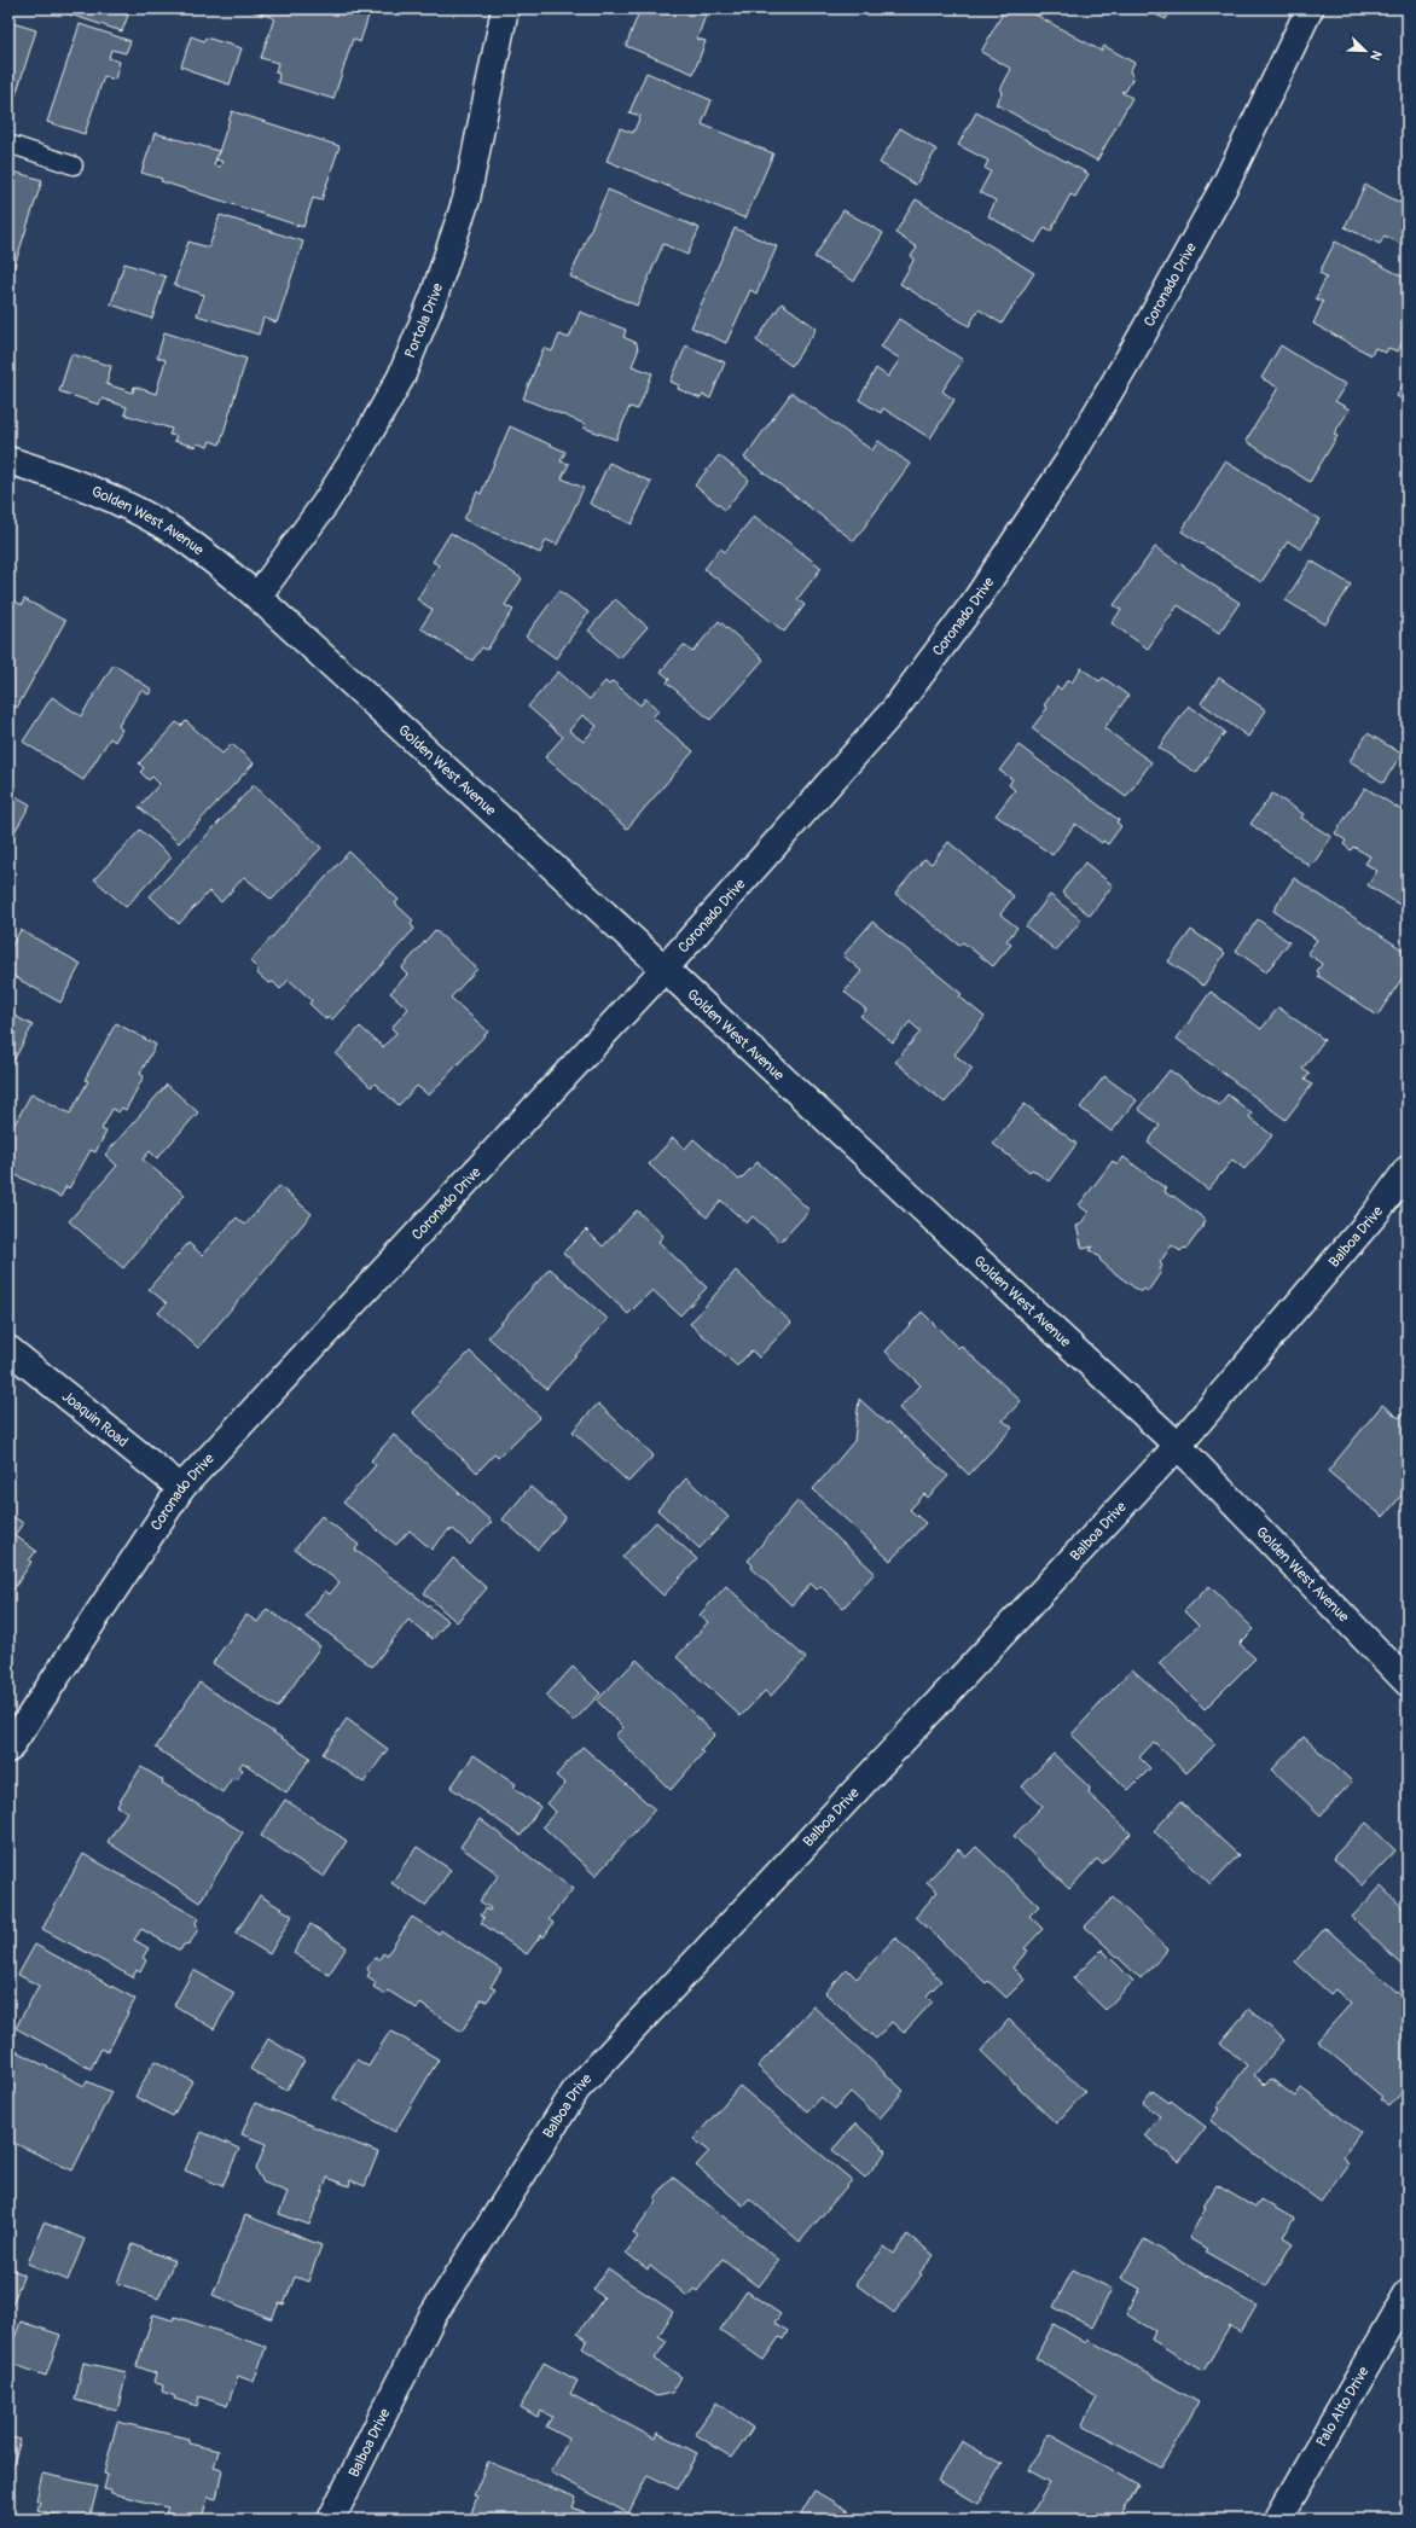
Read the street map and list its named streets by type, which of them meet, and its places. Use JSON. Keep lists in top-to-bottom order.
{
  "streets": {
    "street": [
      "Coronado Drive",
      "Portola Drive",
      "Golden West Avenue",
      "Balboa Drive",
      "Joaquin Road",
      "Palo Alto Drive"
    ]
  },
  "crossings": [
    ["Coronado Drive", "Golden West Avenue"],
    ["Coronado Drive", "Joaquin Road"],
    ["Portola Drive", "Golden West Avenue"],
    ["Golden West Avenue", "Balboa Drive"]
  ],
  "north": "bottom right"
}
